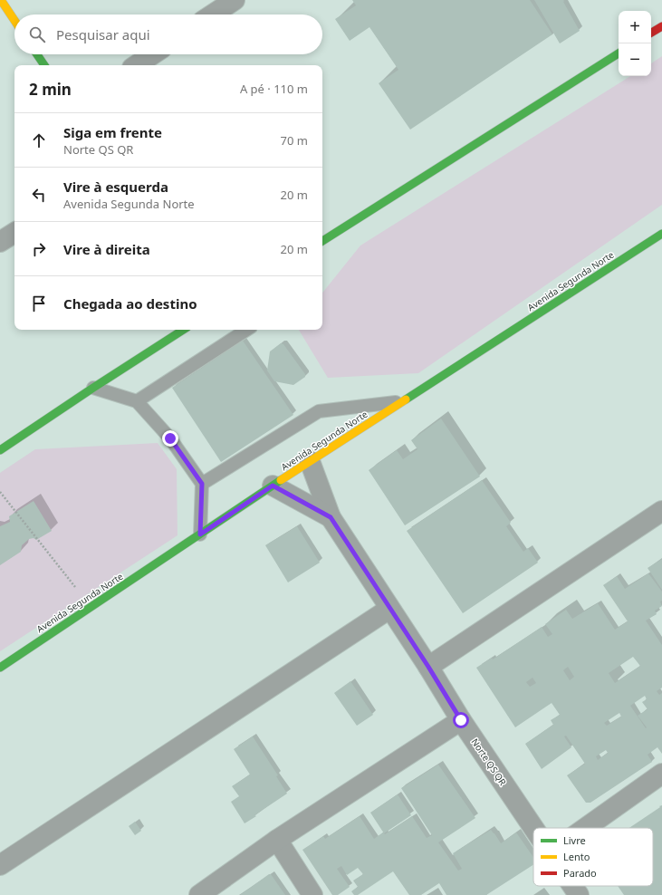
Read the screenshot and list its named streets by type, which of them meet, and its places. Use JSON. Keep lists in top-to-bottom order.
{
  "streets": {
    "main road": ["Avenida Segunda Norte"],
    "street": ["Norte QS QR"]
  },
  "crossings": [
    ["Avenida Segunda Norte", "Norte QS QR"]
  ],
  "legend": ["Livre", "Lento", "Parado"],
  "page": {
    "map_buttons": ["+", "−"],
    "search": "Pesquisar aqui",
    "heading": ["2 min", "A pé · 110 m"],
    "list": [
      ["Siga em frente", "Norte QS QR", "70 m"],
      ["Vire à esquerda", "Avenida Segunda Norte", "20 m"],
      ["Vire à direita", "20 m"],
      "Chegada ao destino"
    ]
  }
}
